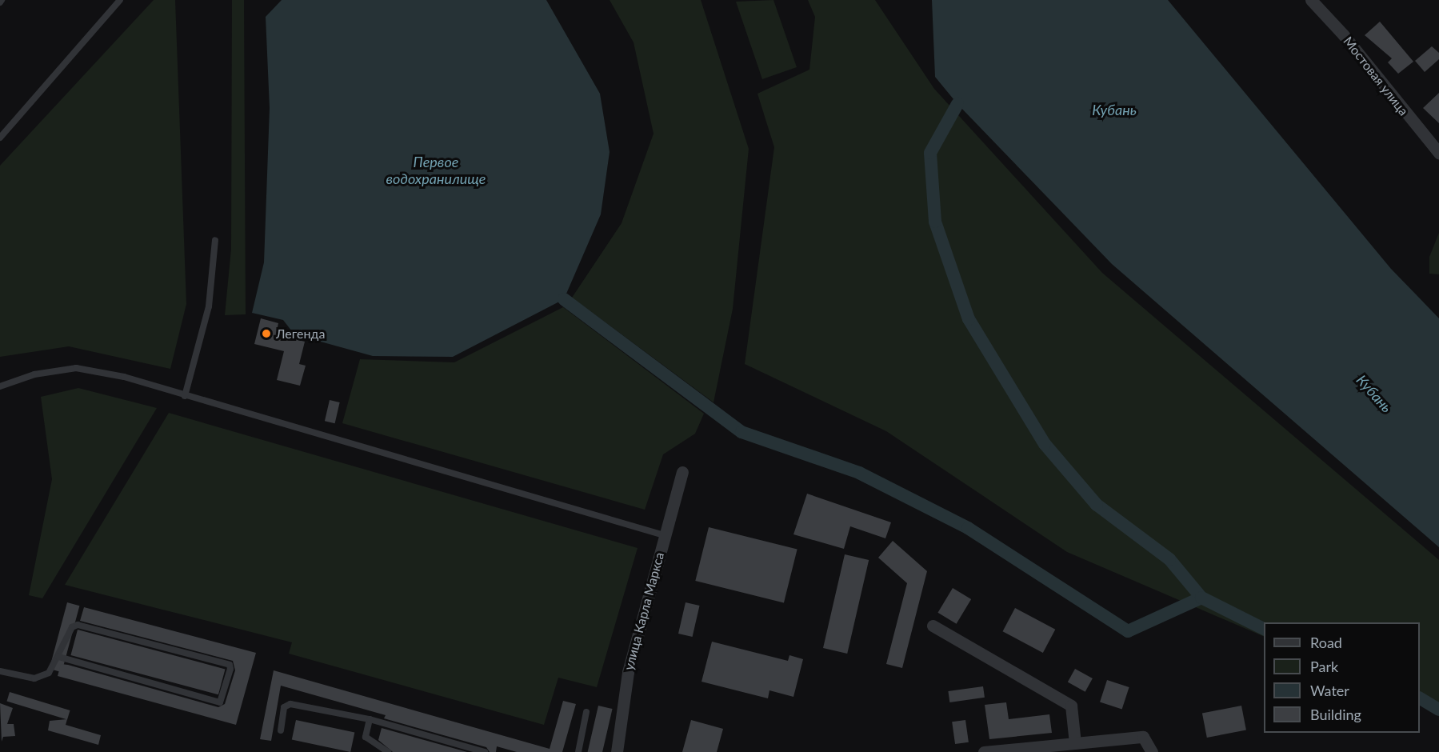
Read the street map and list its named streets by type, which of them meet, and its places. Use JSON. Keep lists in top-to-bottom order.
{
  "streets": {
    "street": ["Мостовая улица", "улица Карла Маркса"]
  },
  "water": ["Кубань", "Первое водохранилище"],
  "places": ["Легенда"],
  "legend": [
    "Road",
    "Park",
    "Water",
    "Building"
  ]
}
